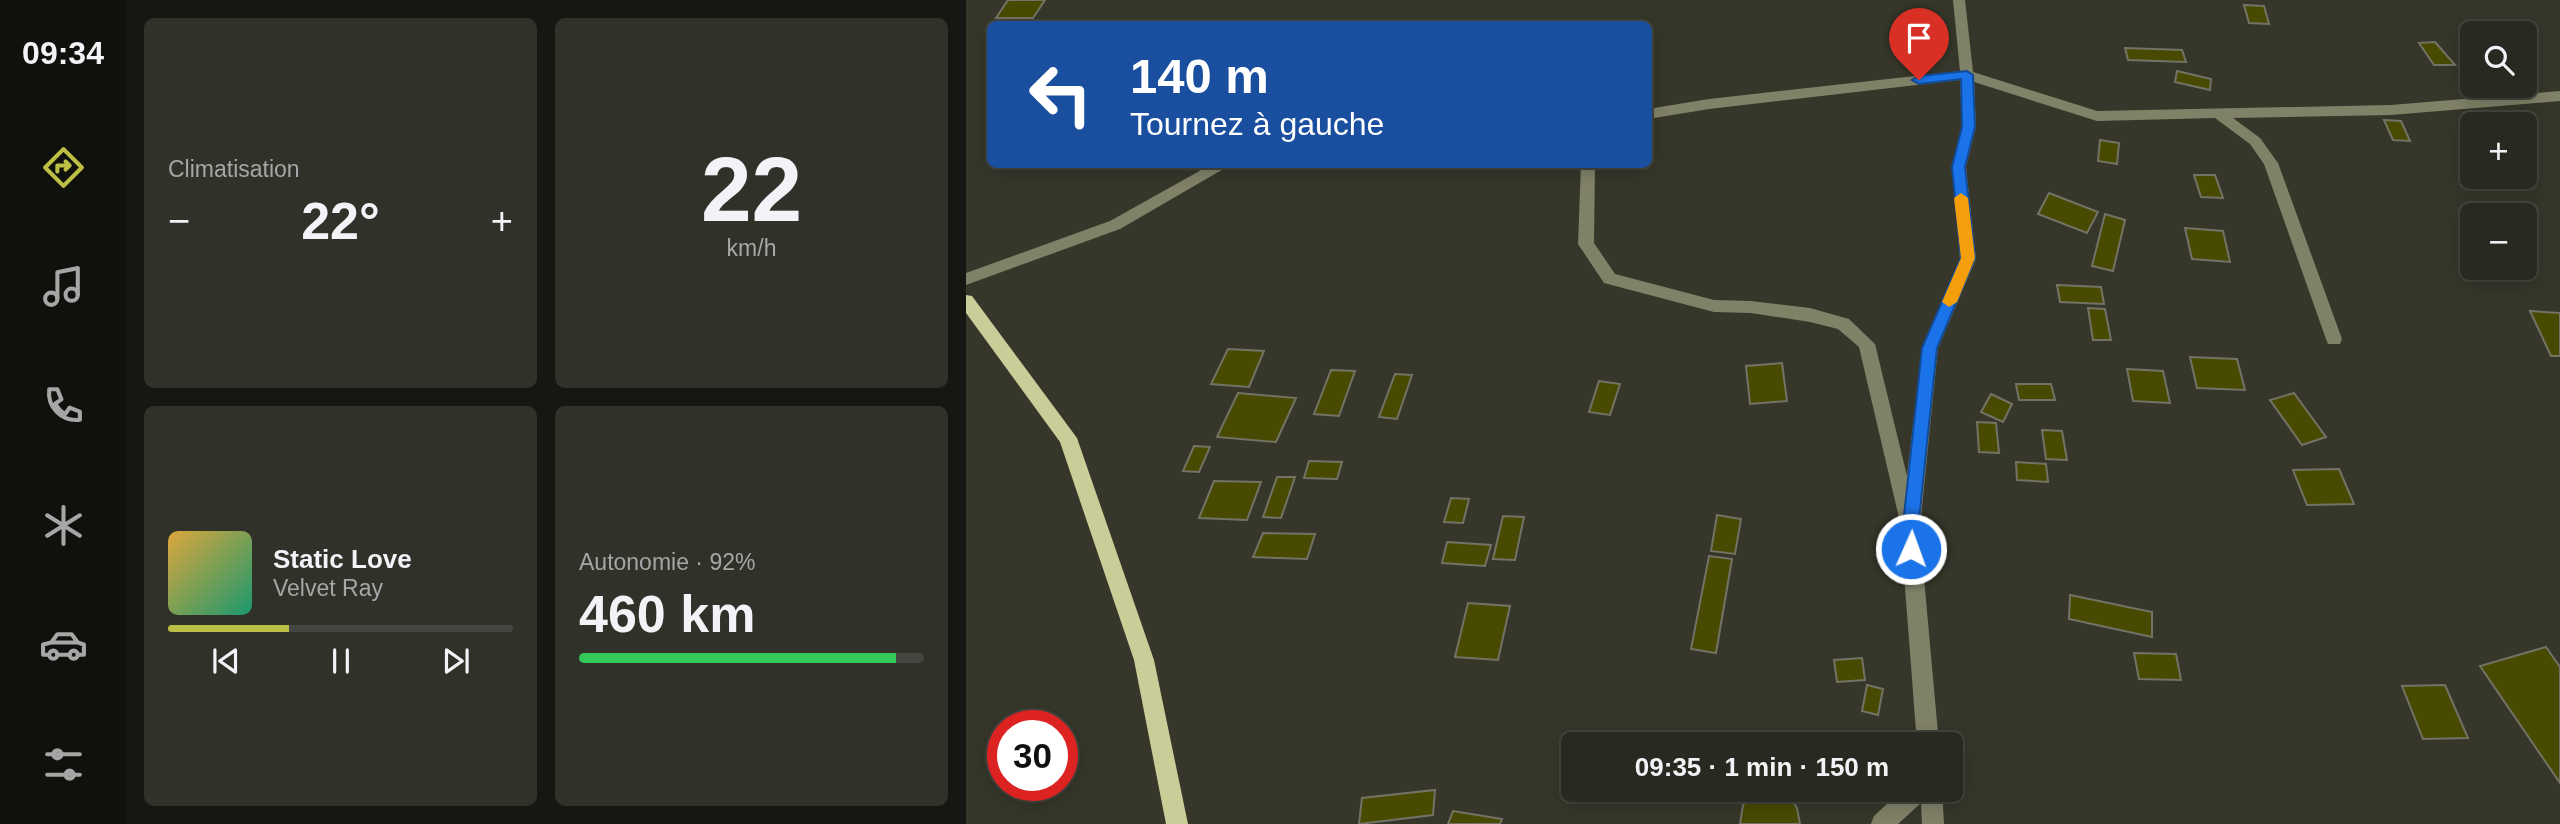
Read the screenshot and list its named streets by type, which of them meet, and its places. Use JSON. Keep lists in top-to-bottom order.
{
  "page": {
    "tabs": "09:34",
    "tile": [
      "Climatisation",
      ["22", "km/h"],
      ["Autonomie · 92%", "460 km"]
    ],
    "map_buttons": ["+", "−"],
    "turn": ["140 m", "Tournez à gauche"],
    "heat": ["−", "22°", "+"],
    "song": ["Static Love", "Velvet Ray"],
    "limit": "30",
    "trip": "09:35 · 1 min · 150 m"
  }
}
